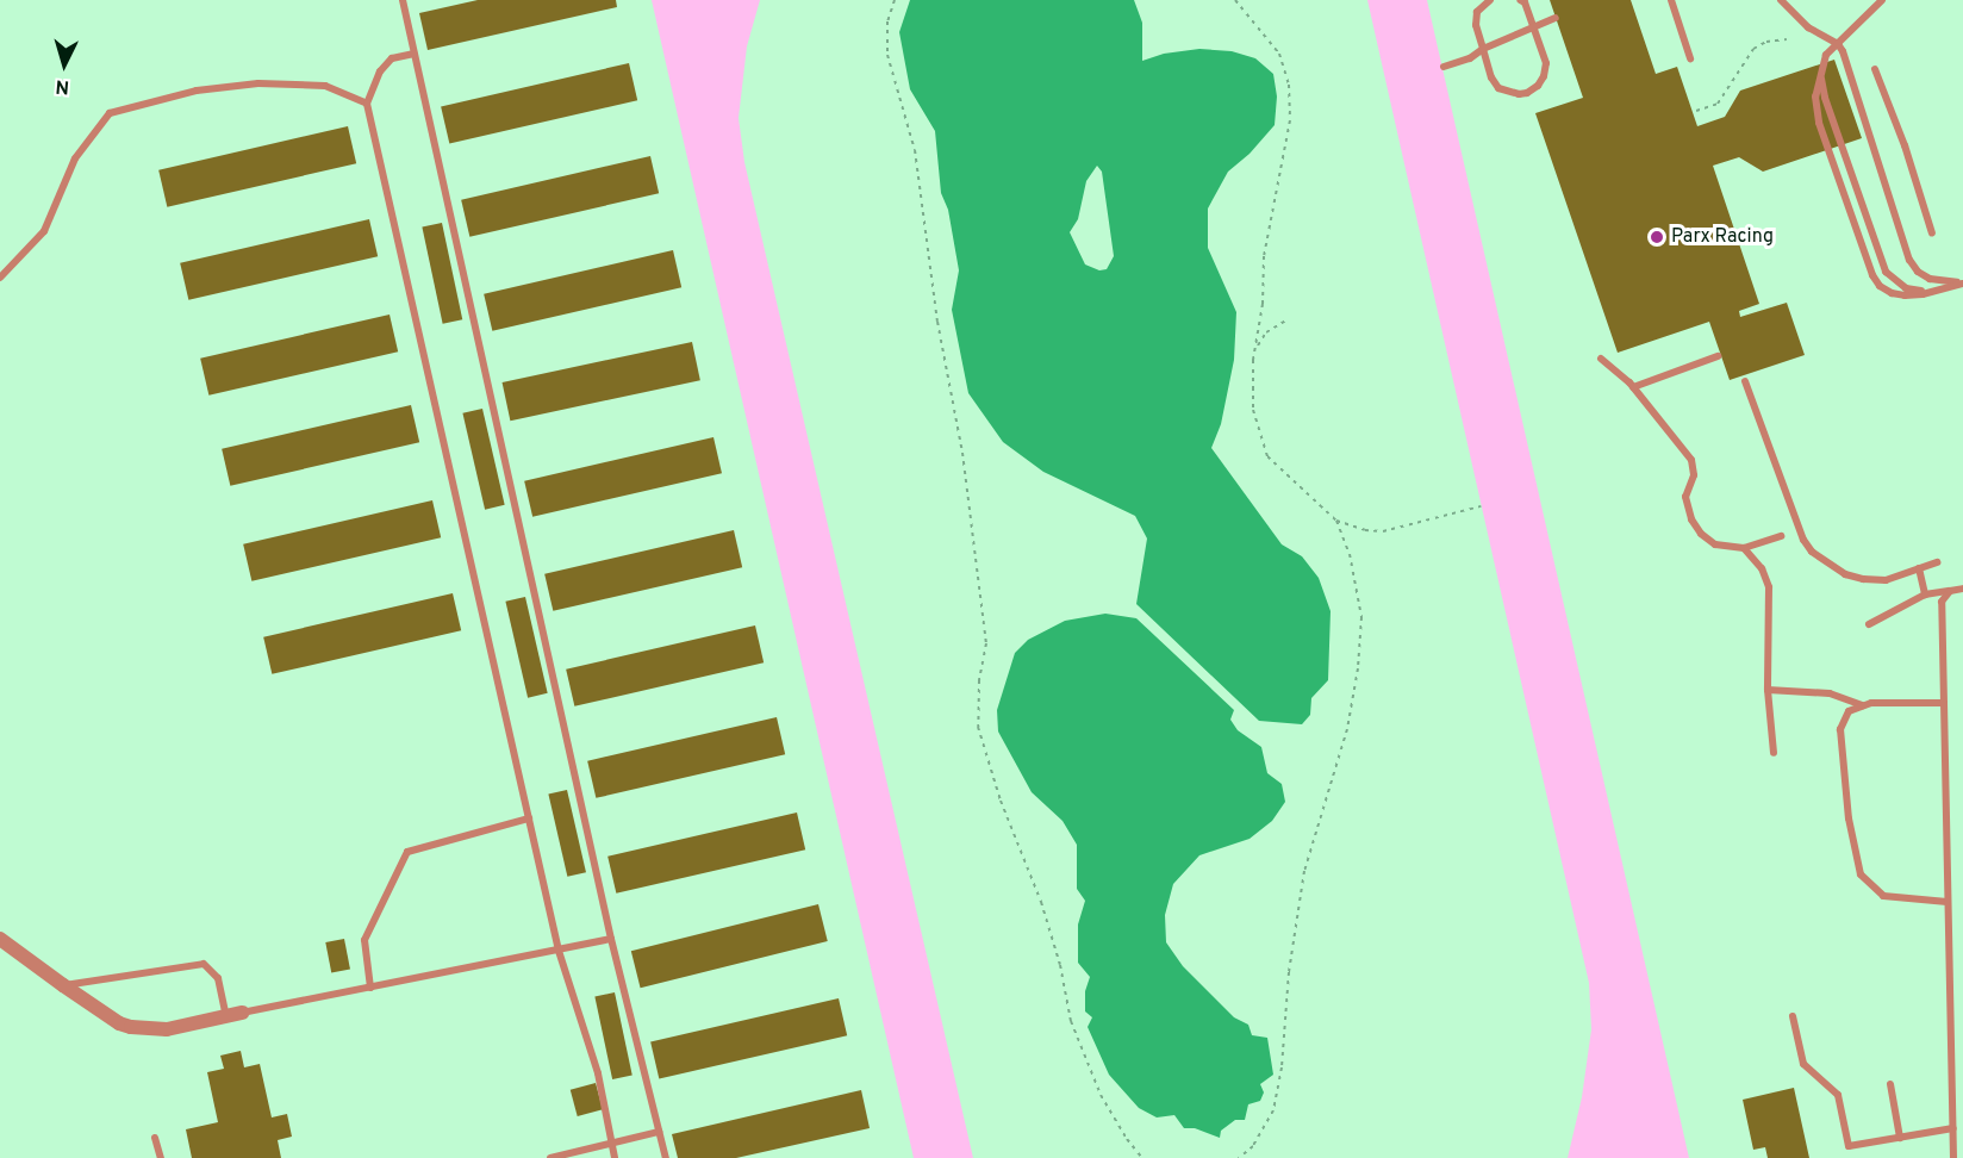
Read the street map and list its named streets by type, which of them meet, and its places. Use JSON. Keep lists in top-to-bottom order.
{
  "places": ["Parx Racing"],
  "north": "bottom"
}
